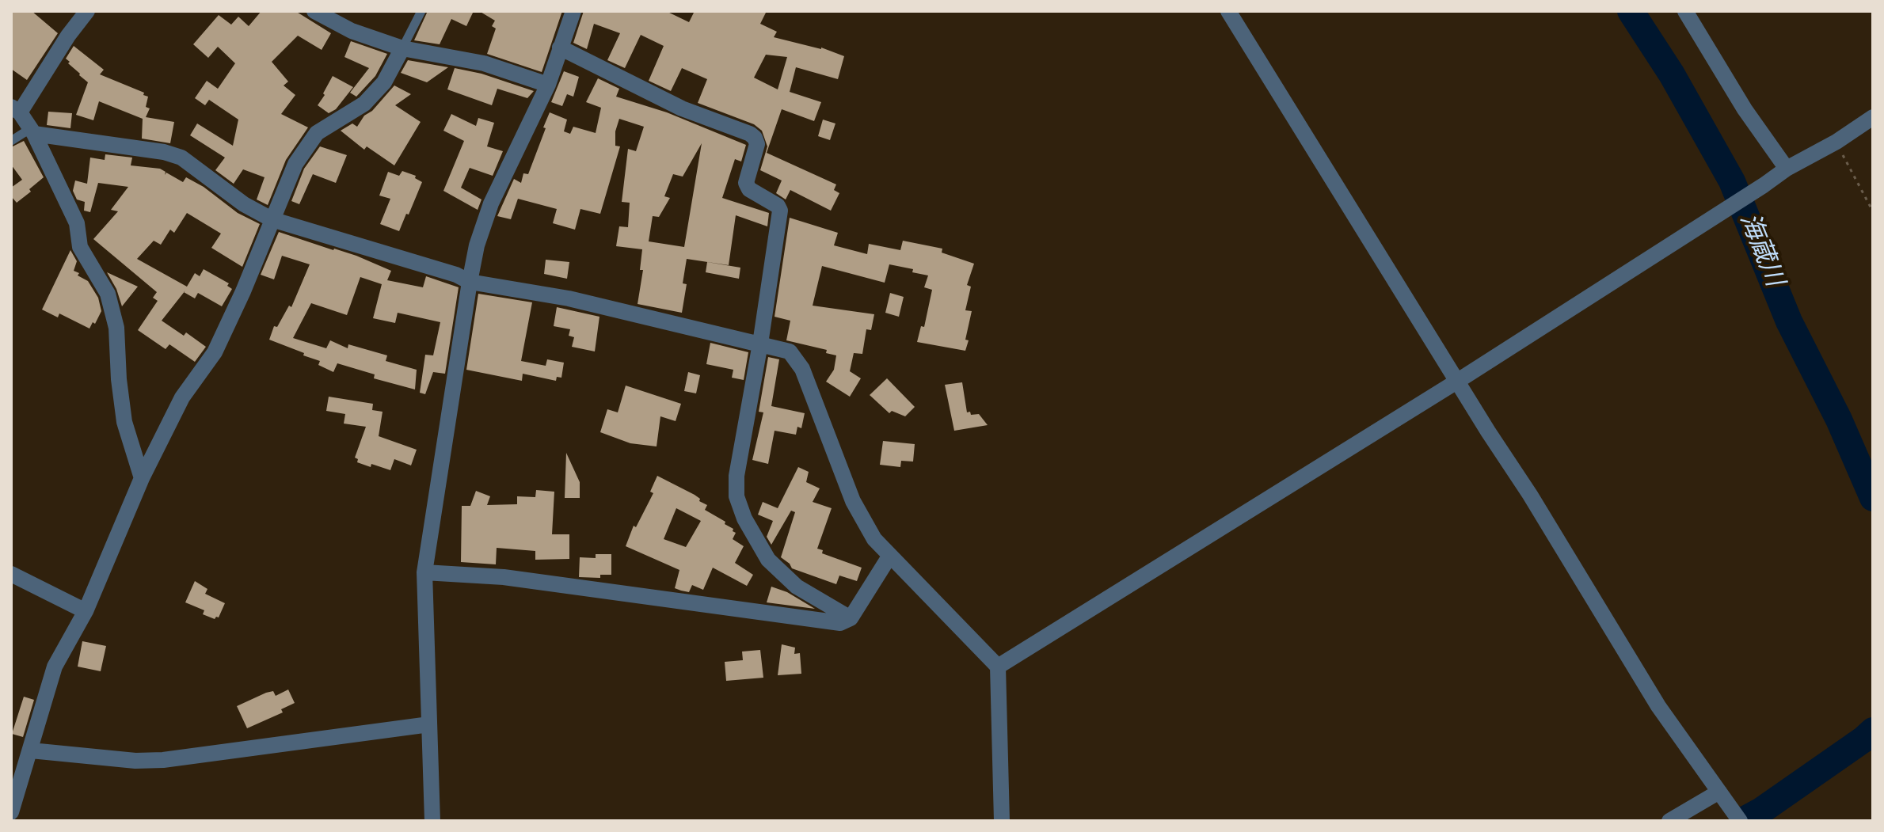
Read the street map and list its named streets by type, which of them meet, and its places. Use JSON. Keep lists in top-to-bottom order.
{
  "water": ["海蔵川"]
}
